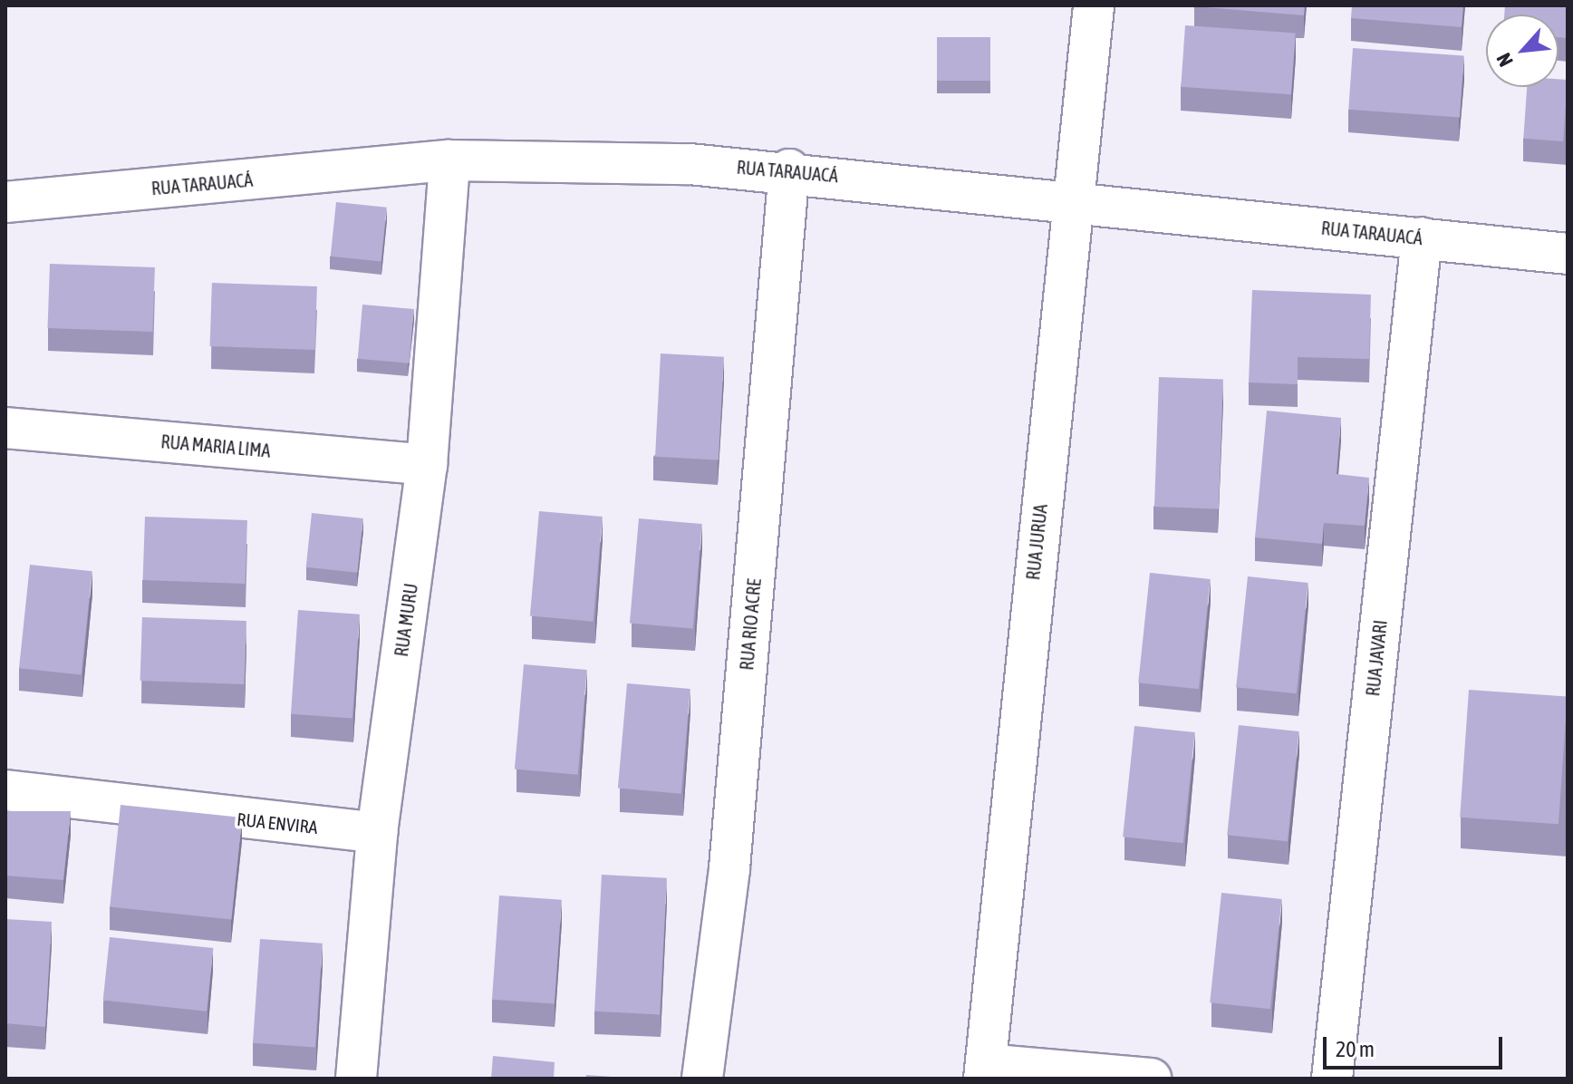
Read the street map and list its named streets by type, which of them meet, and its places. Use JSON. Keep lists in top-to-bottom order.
{
  "streets": {
    "street": [
      "RUA TARAUACÁ",
      "RUA MARIA LIMA",
      "RUA JURUA",
      "RUA MURU",
      "RUA RIO ACRE",
      "RUA JAVARI",
      "RUA ENVIRA"
    ]
  },
  "crossings": [
    ["RUA TARAUACÁ", "RUA JURUA"],
    ["RUA TARAUACÁ", "RUA MURU"],
    ["RUA TARAUACÁ", "RUA RIO ACRE"],
    ["RUA TARAUACÁ", "RUA JAVARI"],
    ["RUA MARIA LIMA", "RUA MURU"],
    ["RUA MURU", "RUA ENVIRA"]
  ],
  "scale_bar": "20 m",
  "north": "bottom left"
}
